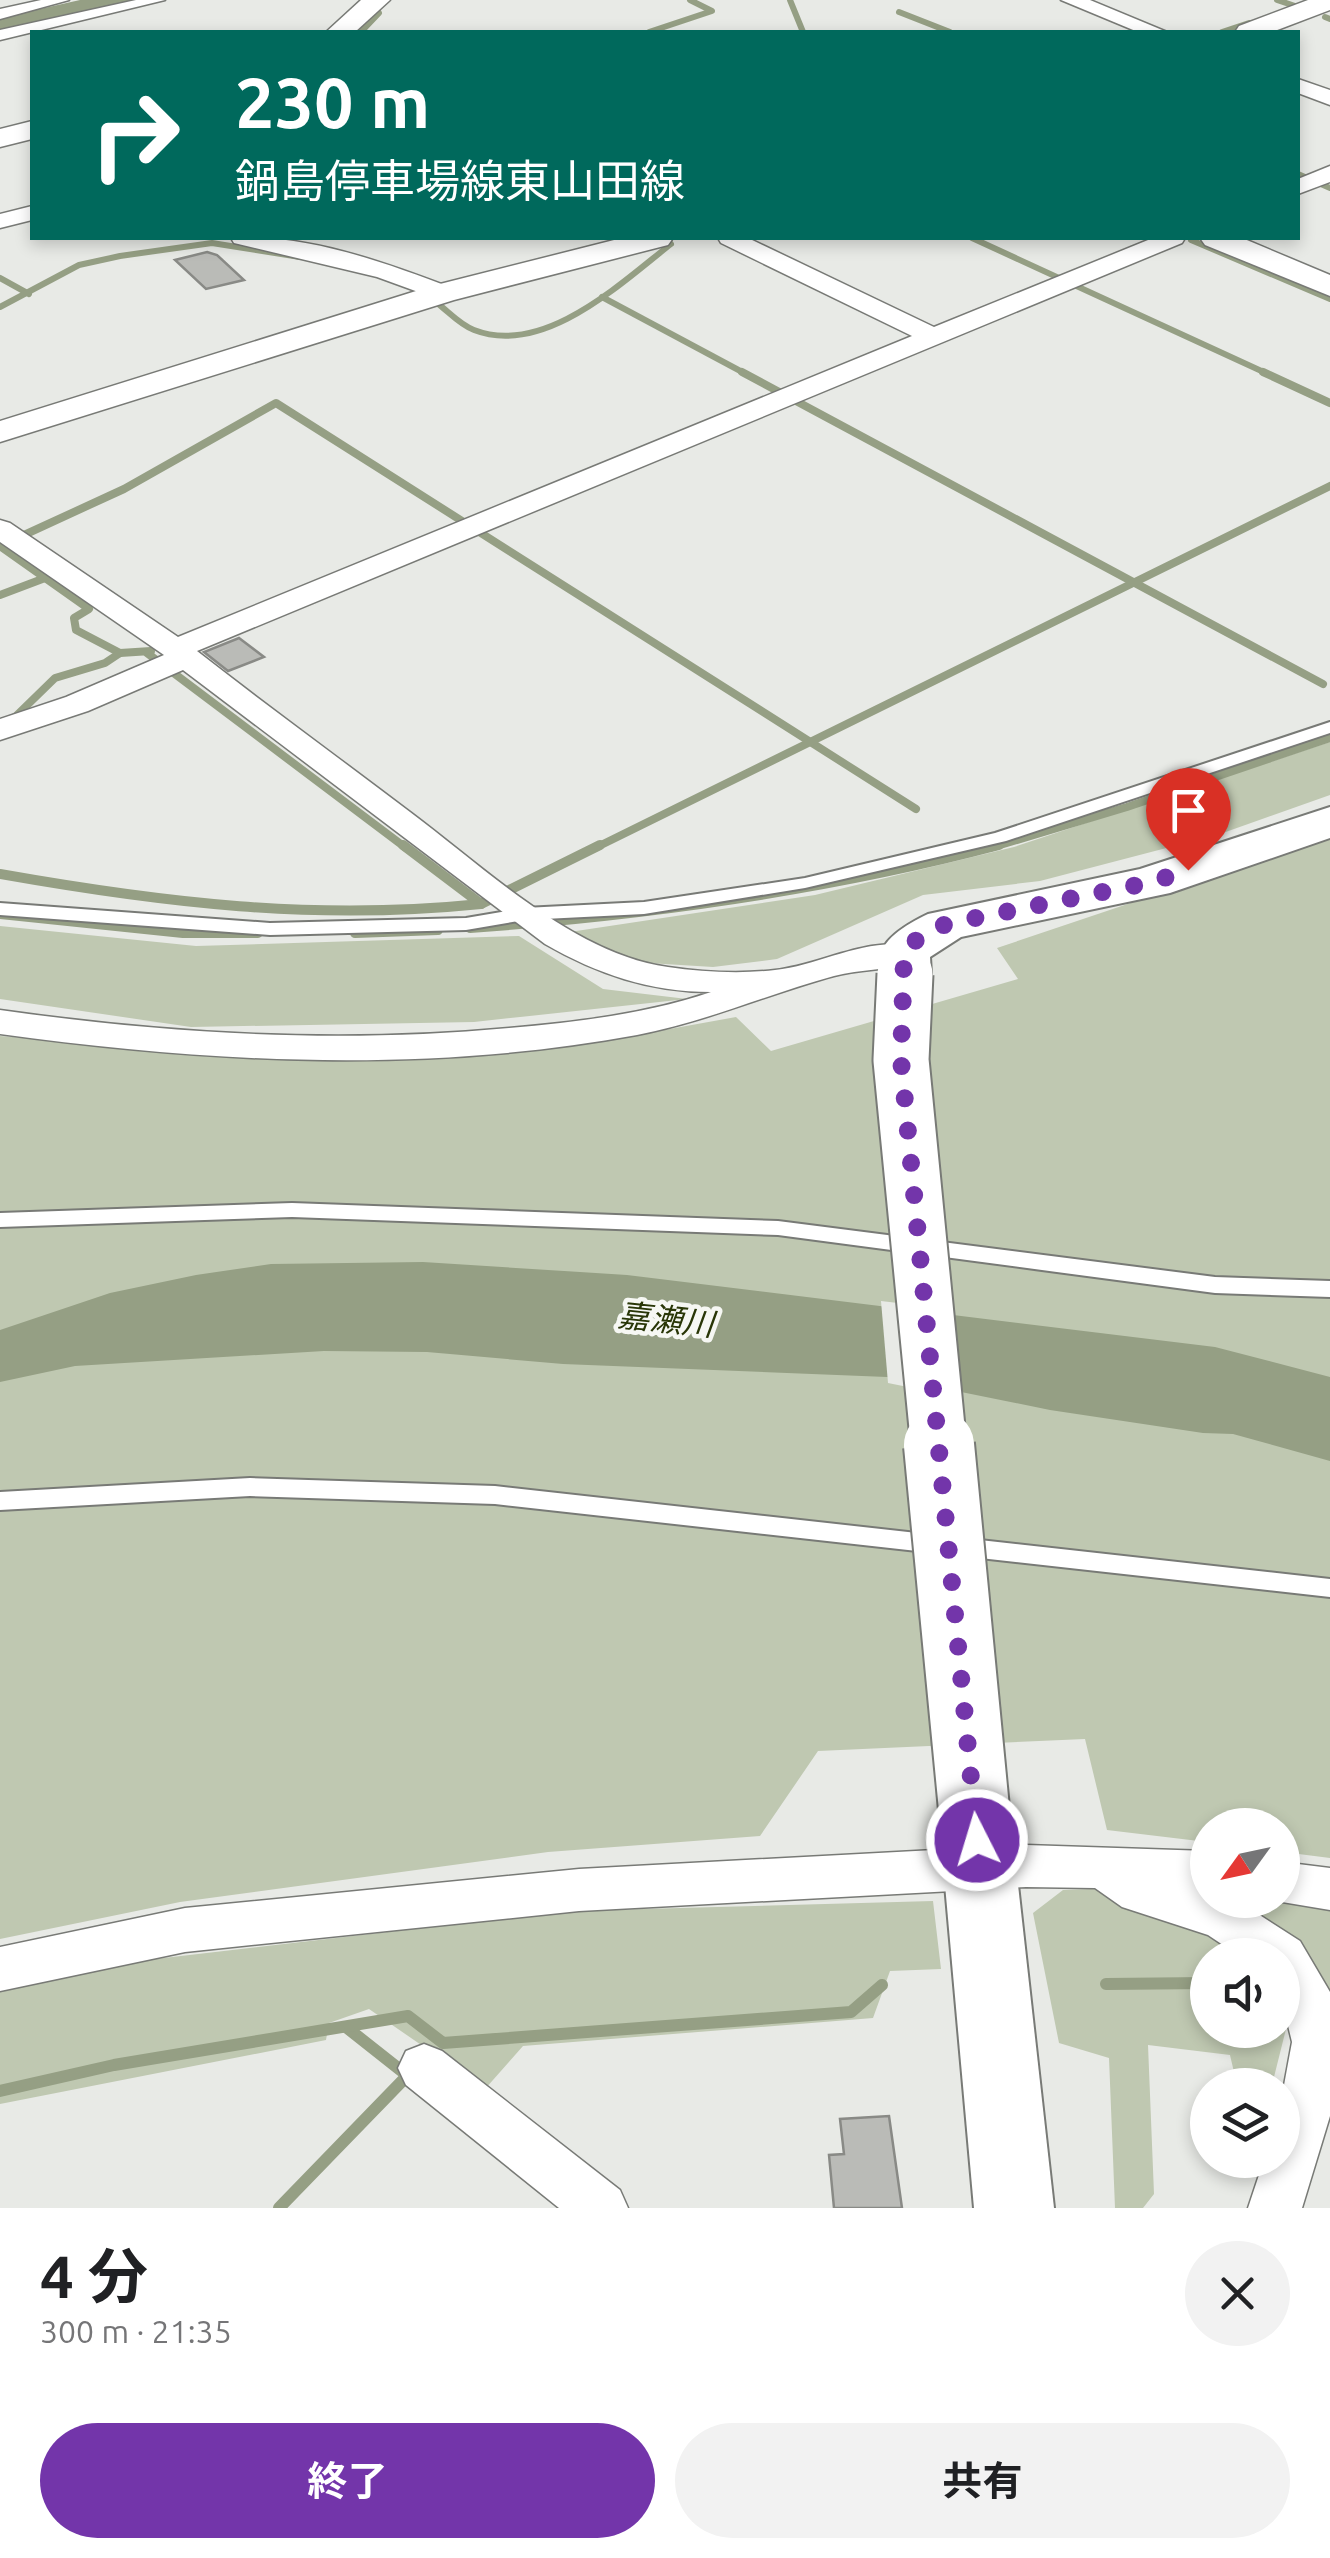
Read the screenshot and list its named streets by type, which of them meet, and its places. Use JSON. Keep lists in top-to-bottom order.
{
  "water": ["嘉瀬川"],
  "north": "bottom left",
  "page": {
    "turn": ["230 m", "鍋島停車場線東山田線"],
    "heading": ["4 分", "300 m · 21:35"],
    "buttons": ["終了", "共有"]
  }
}
